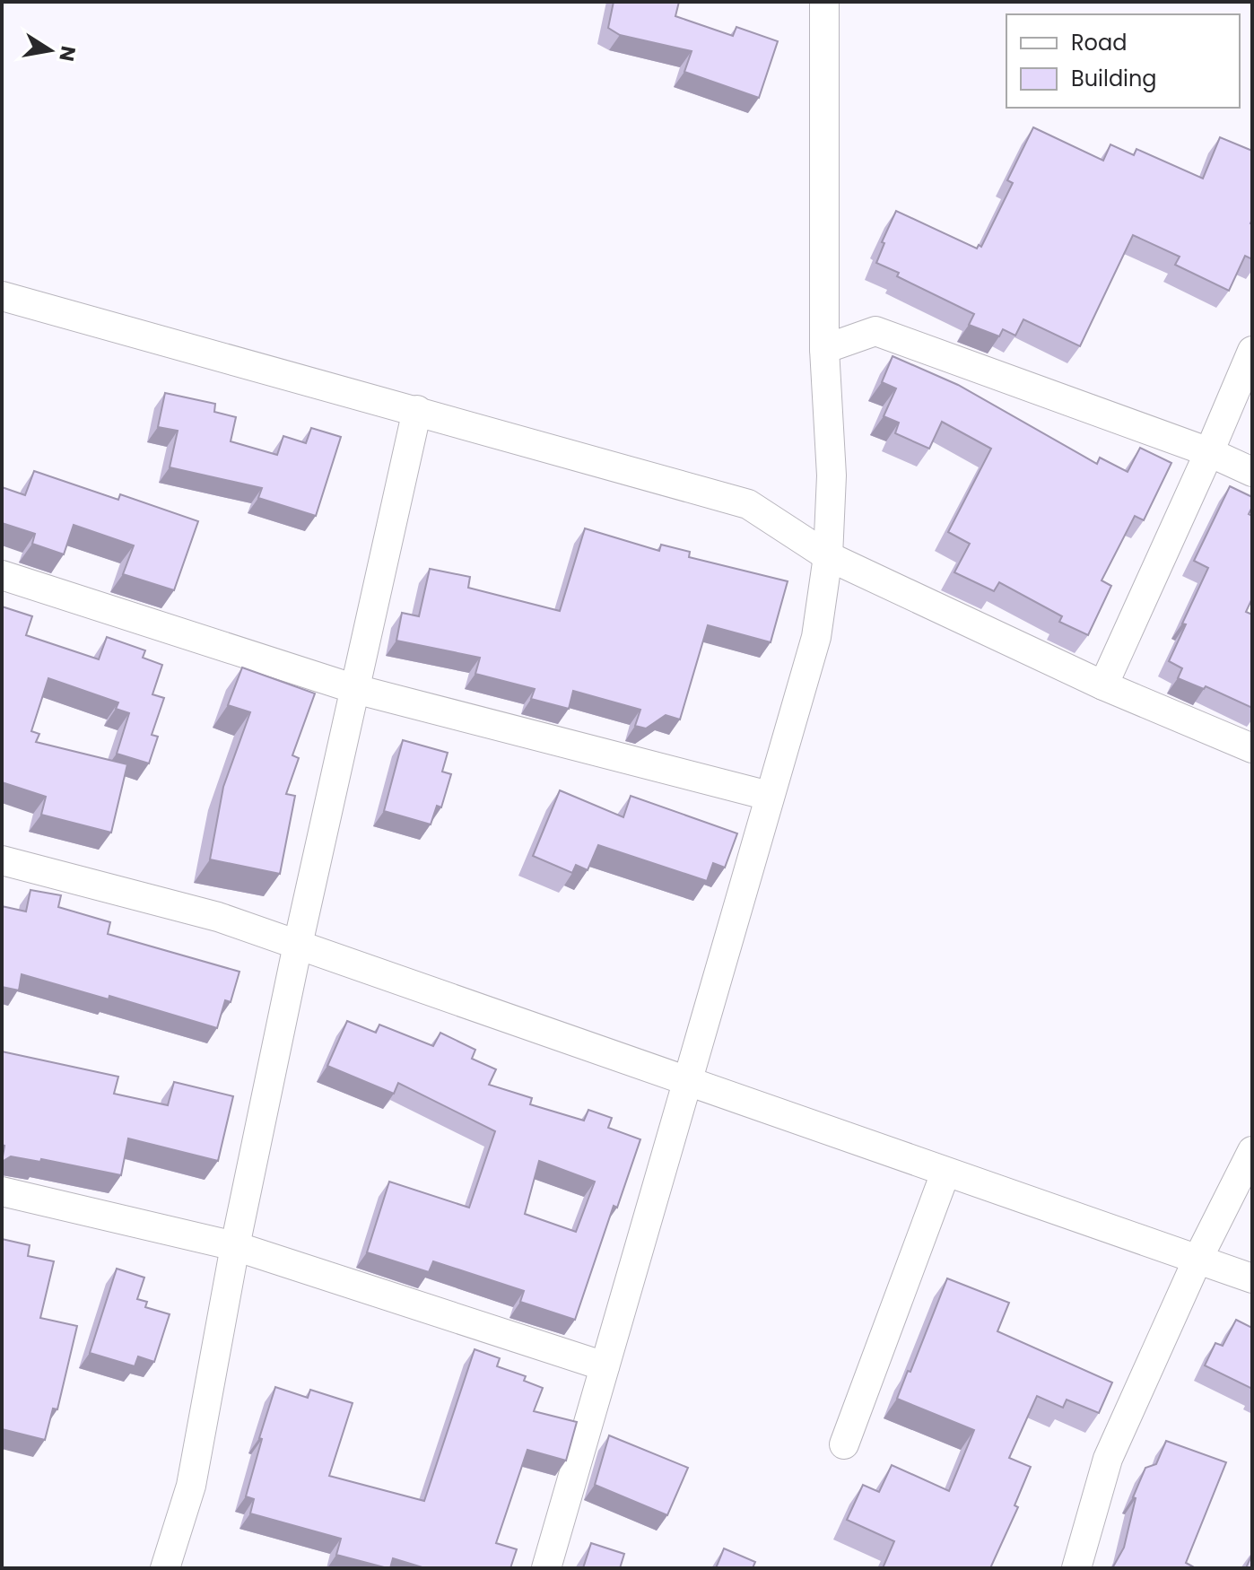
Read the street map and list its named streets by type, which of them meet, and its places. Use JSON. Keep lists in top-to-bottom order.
{
  "legend": ["Road", "Building"],
  "north": "right"
}
